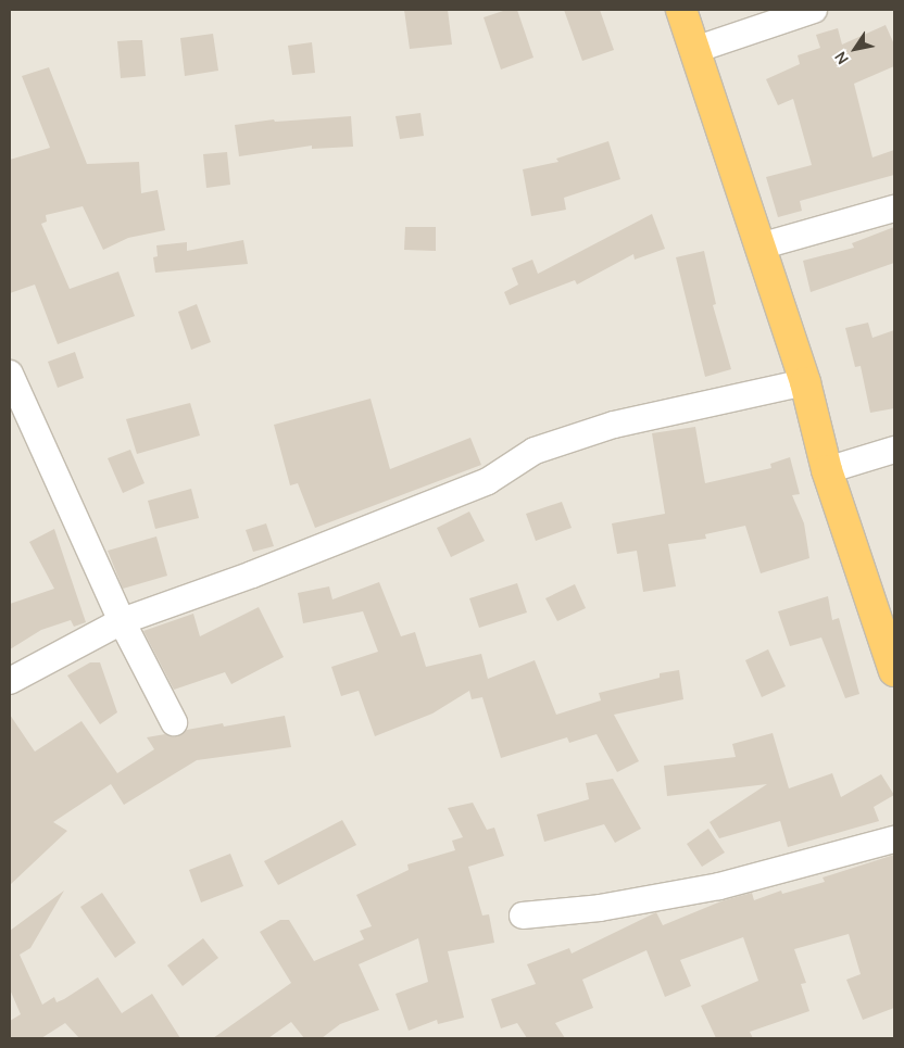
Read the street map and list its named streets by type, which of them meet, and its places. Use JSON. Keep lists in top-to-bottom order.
{
  "north": "bottom left"
}
